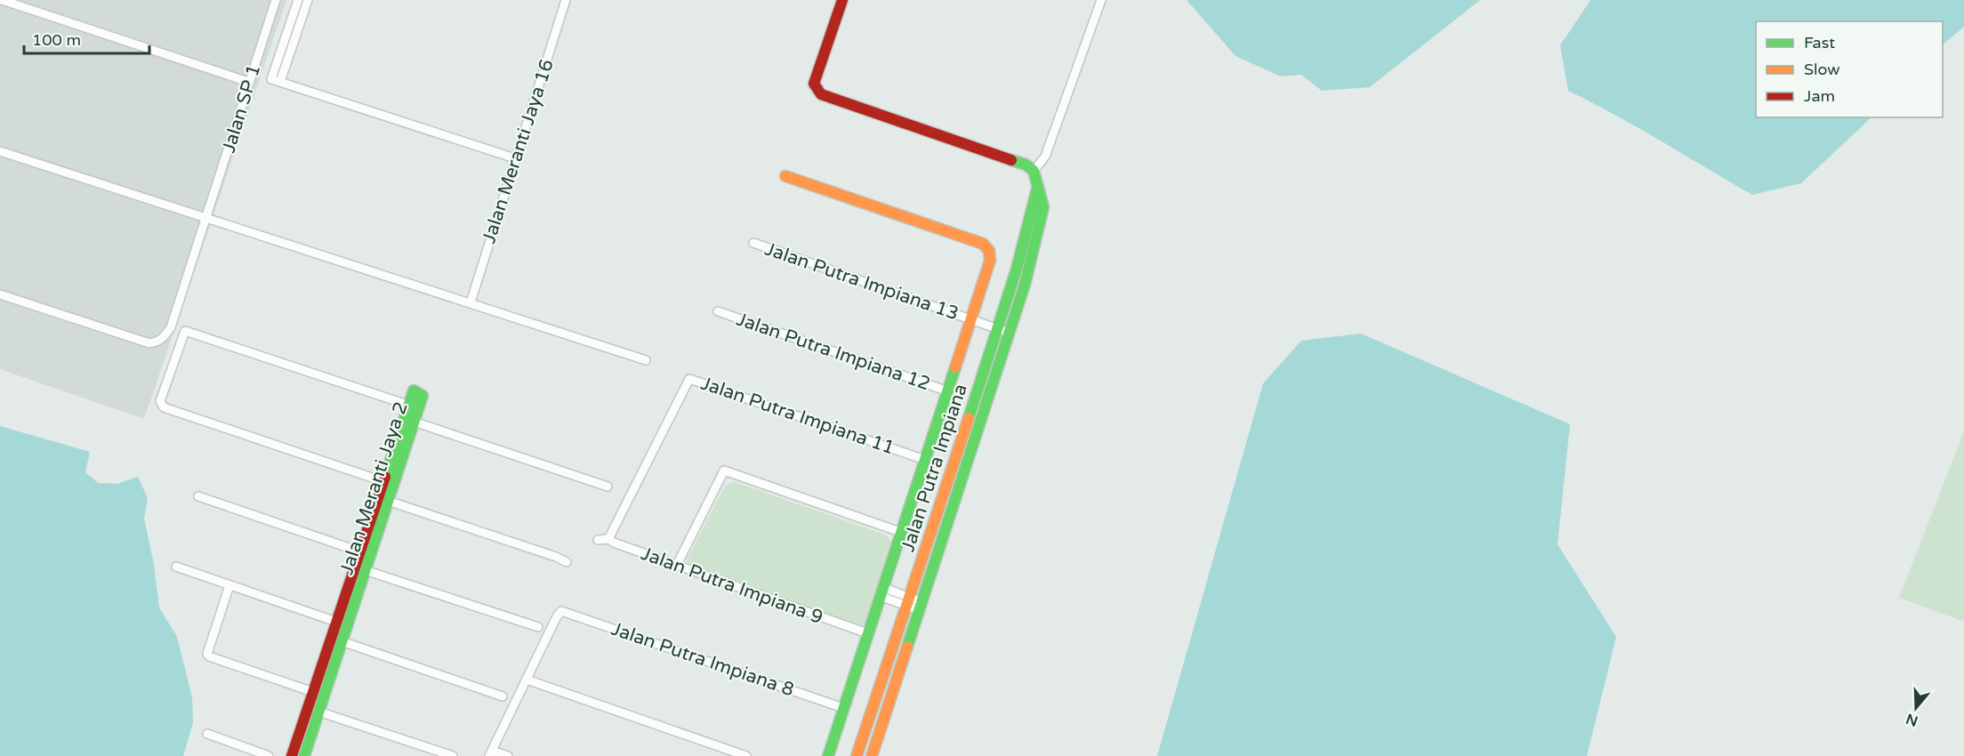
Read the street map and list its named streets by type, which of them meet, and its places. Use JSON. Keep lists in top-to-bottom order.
{
  "streets": {
    "street": [
      "Jalan SP 1",
      "Jalan Meranti Jaya 16",
      "Jalan Putra Impiana 13",
      "Jalan Putra Impiana 12",
      "Jalan Putra Impiana 11",
      "Jalan Putra Impiana",
      "Jalan Meranti Jaya 2",
      "Jalan Putra Impiana 9",
      "Jalan Putra Impiana 8"
    ]
  },
  "crossings": [
    ["Jalan Putra Impiana 13", "Jalan Putra Impiana"],
    ["Jalan Putra Impiana 11", "Jalan Putra Impiana 9"]
  ],
  "legend": ["Fast", "Slow", "Jam"],
  "scale_bar": "100 m",
  "north": "bottom"
}
